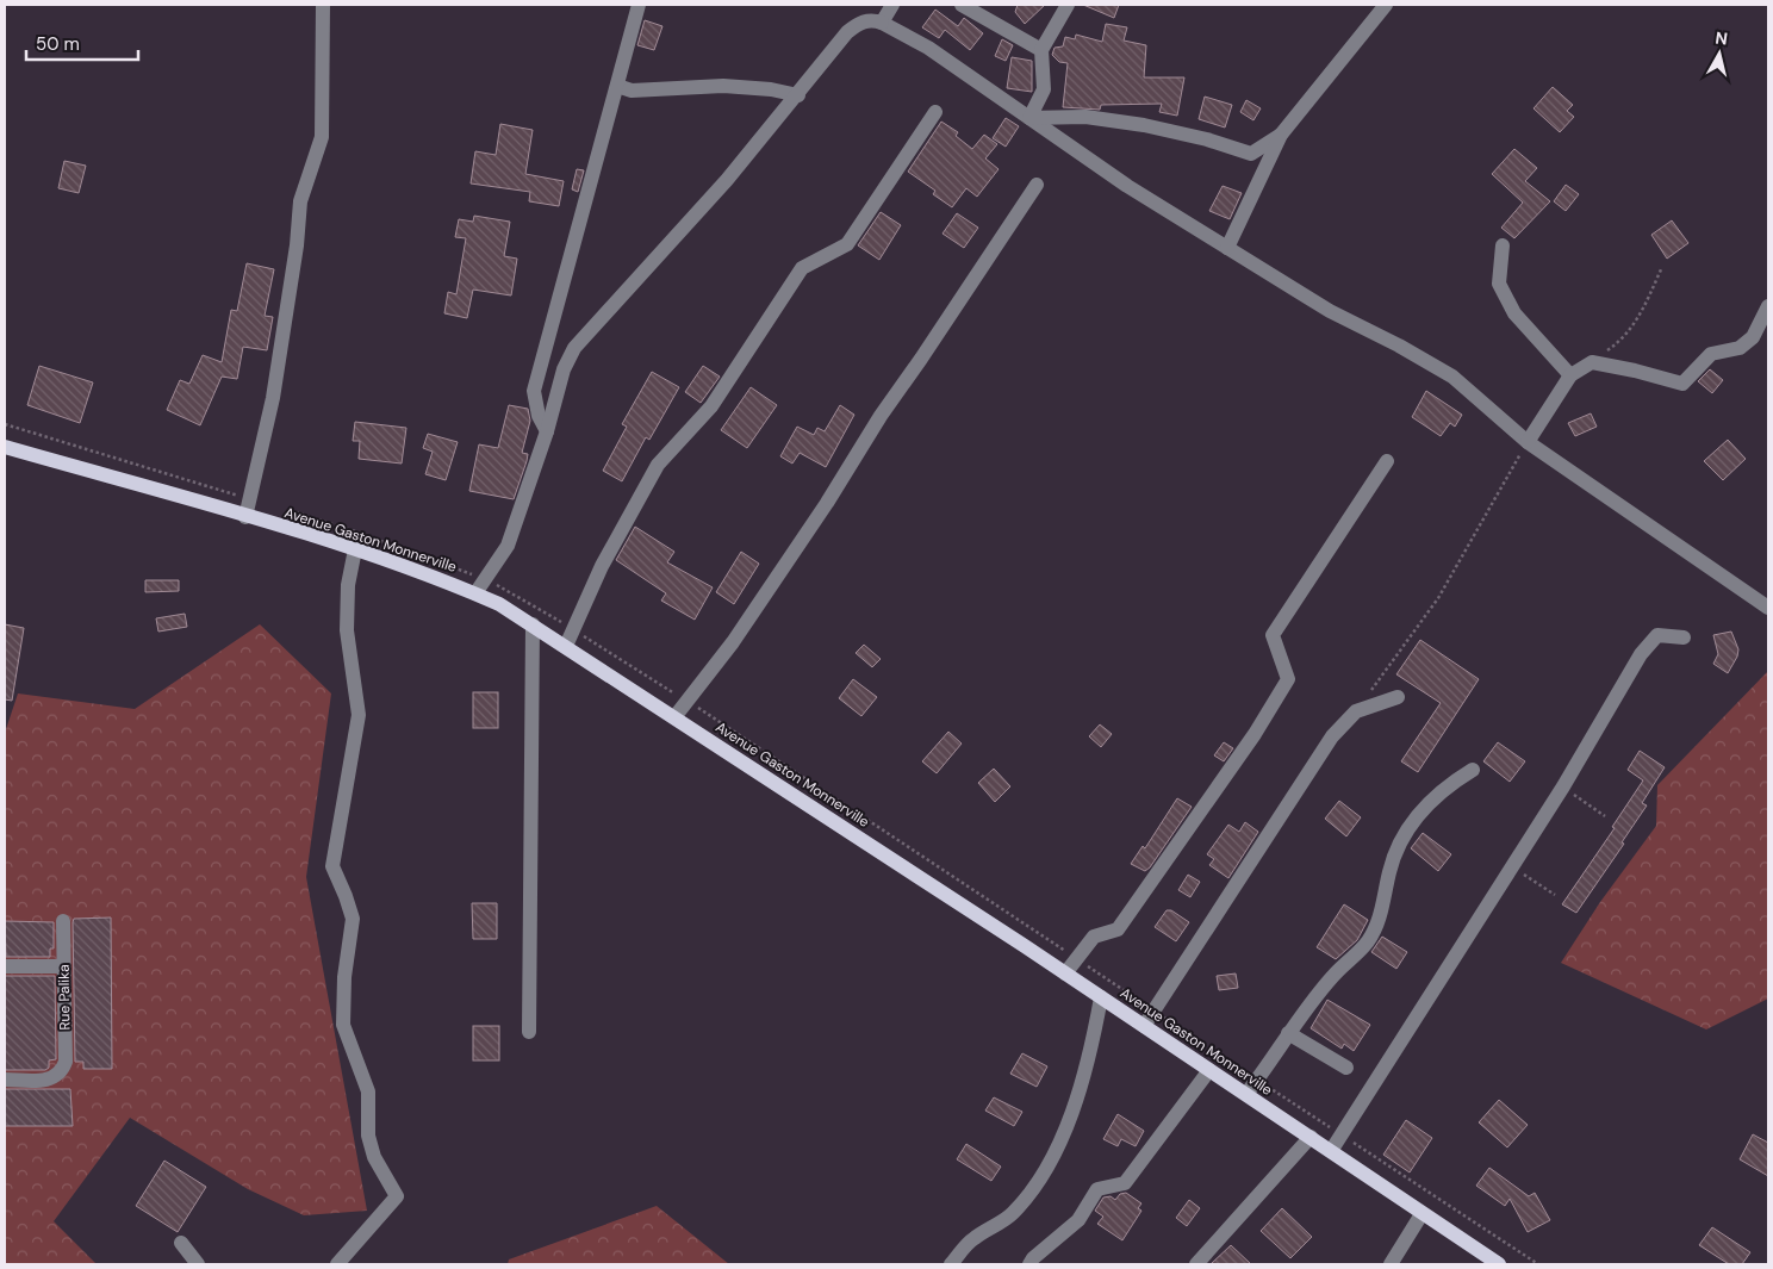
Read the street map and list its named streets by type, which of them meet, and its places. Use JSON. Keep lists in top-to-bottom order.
{
  "streets": {
    "main road": ["Avenue Gaston Monnerville"],
    "street": ["Rue Palika"]
  },
  "scale_bar": "50 m",
  "north": "top"
}
